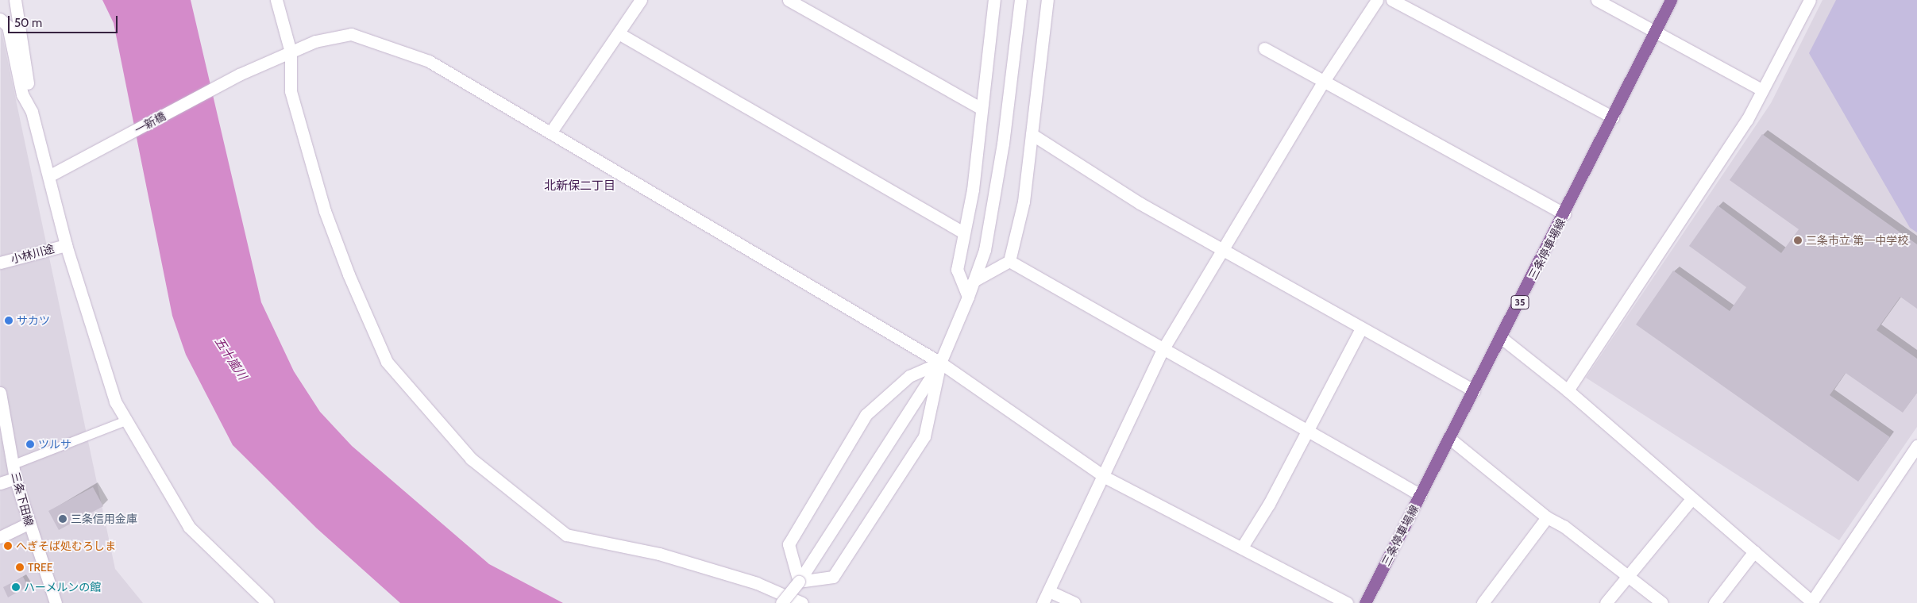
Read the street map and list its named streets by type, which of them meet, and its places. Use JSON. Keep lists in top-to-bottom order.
{
  "streets": {
    "main road": ["三条停車場線", "35"],
    "street": ["一新橋", "小林川途", "三条下田線"]
  },
  "districts": ["北新保二丁目"],
  "water": ["五十嵐川"],
  "places": [
    "三条市立 第一中学校",
    "サカツ",
    "ツルサ",
    "三条信用金庫",
    "へぎそば処むろしま",
    "TREE",
    "ハーメルンの館"
  ],
  "scale_bar": "50 m"
}
